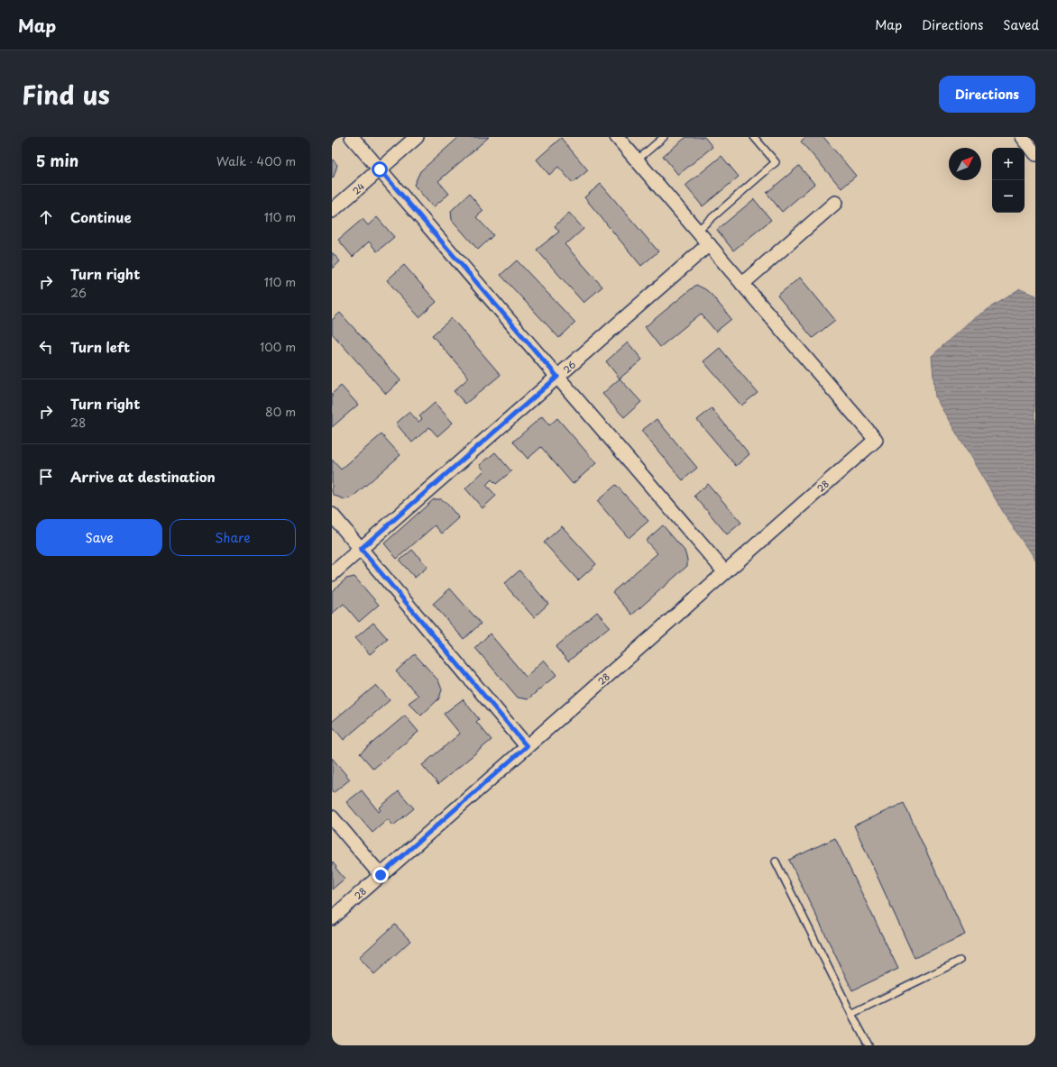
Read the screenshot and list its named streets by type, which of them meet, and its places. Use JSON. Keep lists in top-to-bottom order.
{
  "streets": {
    "street": ["24", "26", "28"]
  },
  "north": "top right",
  "page": {
    "header": "Map",
    "nav": ["Map", "Directions", "Saved"],
    "title": "Find us",
    "buttons": [
      "Directions",
      ["Save", "Share"]
    ],
    "heading": ["5 min", "Walk · 400 m"],
    "map_buttons": ["+", "−"],
    "list": [
      ["Continue", "110 m"],
      ["Turn right", "26", "110 m"],
      ["Turn left", "100 m"],
      ["Turn right", "28", "80 m"],
      "Arrive at destination"
    ]
  }
}
